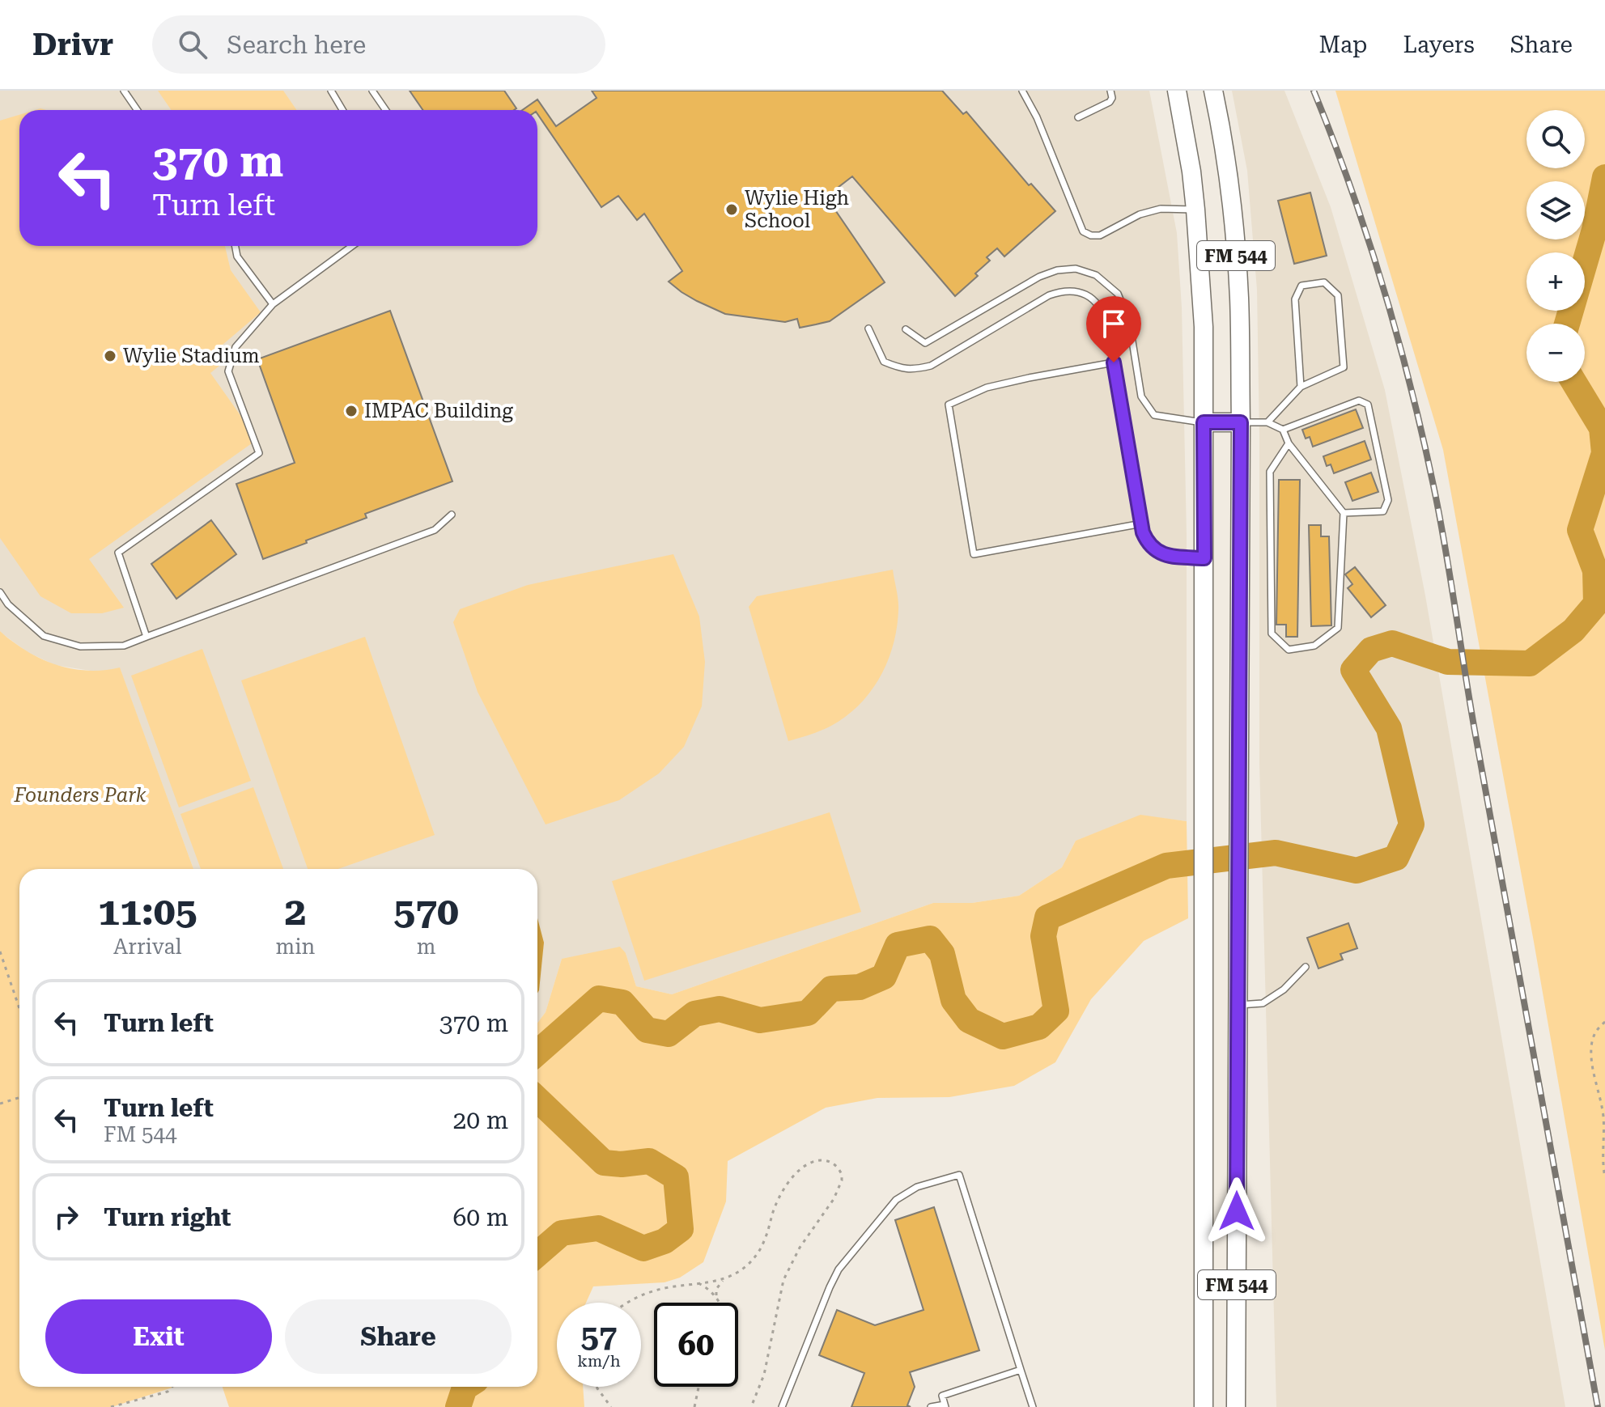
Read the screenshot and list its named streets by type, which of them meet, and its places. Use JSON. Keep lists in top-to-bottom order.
{
  "streets": {
    "main road": ["FM 544"]
  },
  "parks": ["Founders Park"],
  "places": ["Wylie High School", "Wylie Stadium", "IMPAC Building"],
  "page": {
    "header": "Drivr",
    "search": "Search here",
    "nav": ["Map", "Layers", "Share"],
    "map_buttons": ["+", "−"],
    "turn": ["370 m", "Turn left"],
    "eta": [
      "11:05",
      "Arrival",
      "2",
      "min",
      "570",
      "m"
    ],
    "list": [
      {
        "name": "Turn left",
        "value": "370 m"
      },
      {
        "name": "Turn left",
        "note": "FM 544",
        "value": "20 m"
      },
      {
        "name": "Turn right",
        "value": "60 m"
      }
    ],
    "buttons": ["Exit", "Share"],
    "speed": "57 km/h",
    "limit": "60"
  }
}
